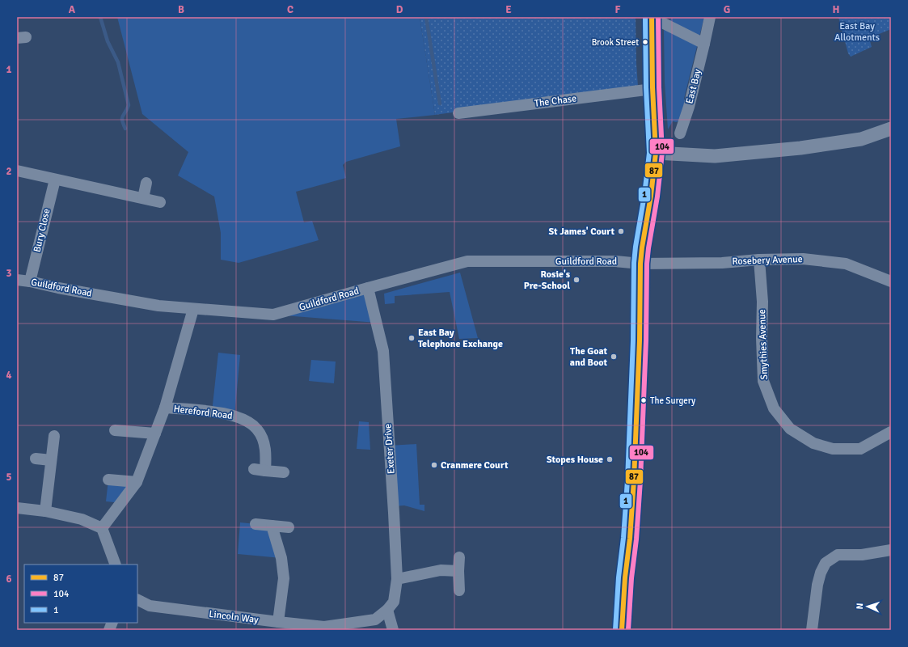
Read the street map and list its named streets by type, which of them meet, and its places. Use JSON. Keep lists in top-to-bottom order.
{
  "streets": {
    "street": [
      "East Bay",
      "The Chase",
      "Bury Close",
      "Rosebery Avenue",
      "Guildford Road",
      "Smythies Avenue",
      "Hereford Road",
      "Exeter Drive",
      "Lincoln Way"
    ]
  },
  "crossings": [
    ["Bury Close", "Guildford Road"],
    ["Rosebery Avenue", "Guildford Road"],
    ["Rosebery Avenue", "Smythies Avenue"],
    ["Guildford Road", "Hereford Road"],
    ["Guildford Road", "Exeter Drive"],
    ["Exeter Drive", "Lincoln Way"]
  ],
  "parks": ["East Bay Allotments"],
  "places": [
    "Brook Street",
    "St James' Court",
    "Rosie's Pre-School",
    "East Bay Telephone Exchange",
    "The Goat and Boot",
    "The Surgery",
    "Stopes House",
    "Cranmere Court"
  ],
  "lines": ["transit line 87", "transit line 104", "transit line 1"],
  "legend": ["87", "104", "1"],
  "north": "left",
  "grid": {
    "columns": [
      "A",
      "B",
      "C",
      "D",
      "E",
      "F",
      "G",
      "H"
    ],
    "rows": [
      "1",
      "2",
      "3",
      "4",
      "5",
      "6"
    ]
  }
}
